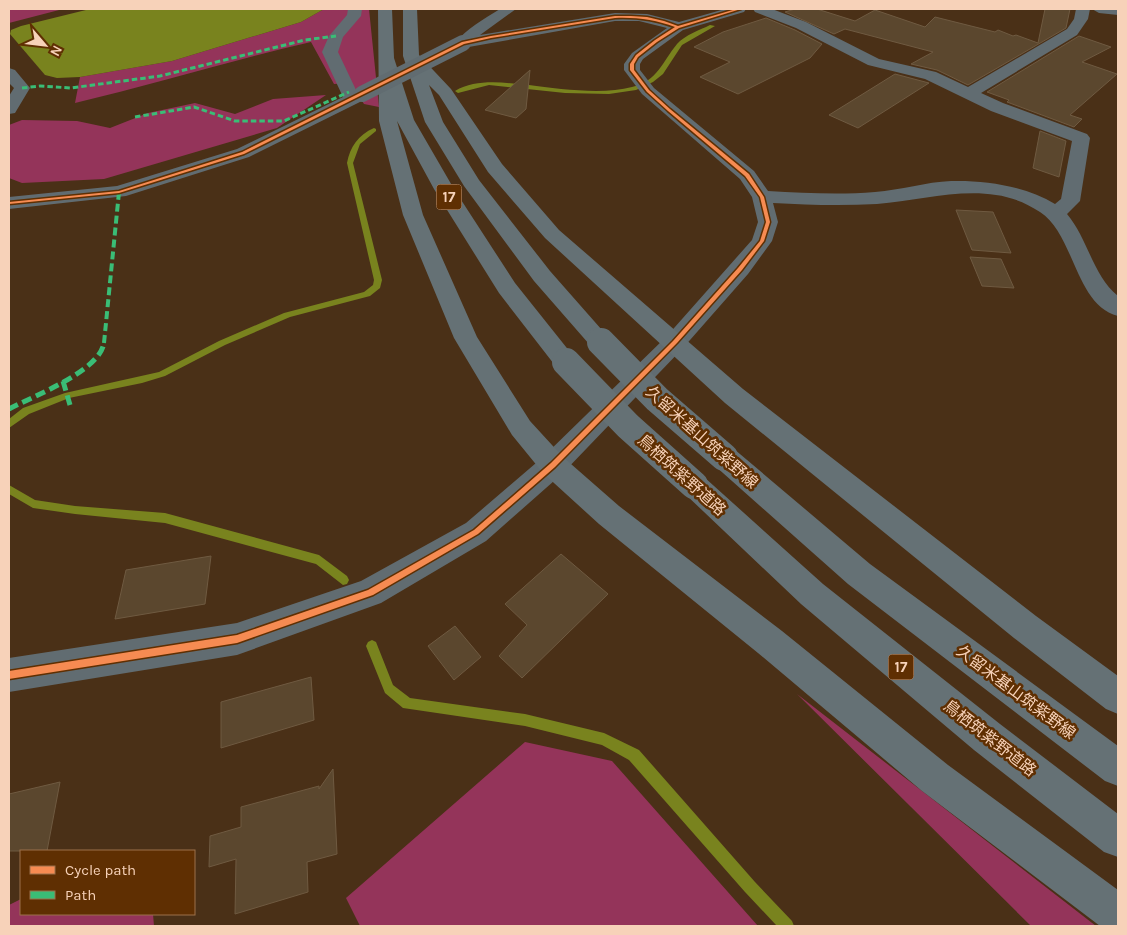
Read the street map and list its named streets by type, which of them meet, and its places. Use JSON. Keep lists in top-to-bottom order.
{
  "streets": {
    "main road": ["17", "久留米基山筑紫野線", "鳥栖筑紫野道路"]
  },
  "legend": ["Cycle path", "Path"],
  "north": "bottom right"
}
